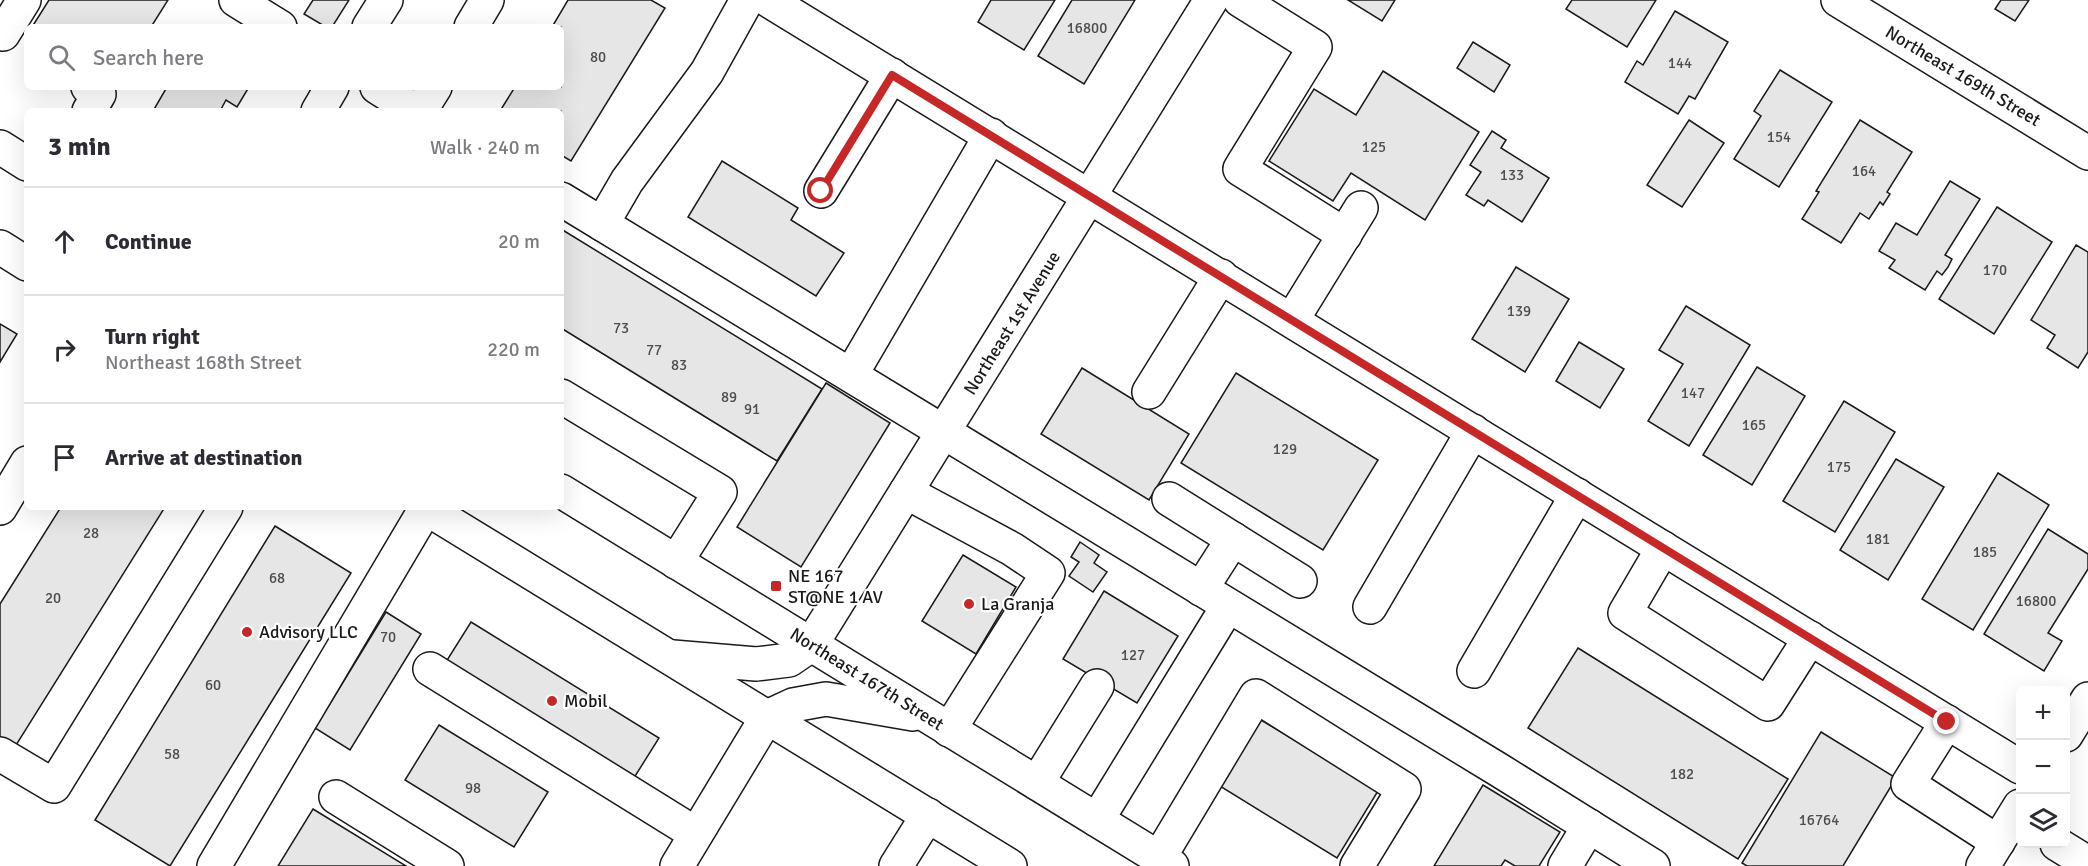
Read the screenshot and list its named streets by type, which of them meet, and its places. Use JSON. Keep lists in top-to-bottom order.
{
  "streets": {
    "street": ["Northeast 169th Street", "Northeast 1st Avenue", "Northeast 167th Street"]
  },
  "crossings": [
    ["Northeast 1st Avenue", "Northeast 167th Street"]
  ],
  "places": {
    "transit": ["NE 167 ST@NE 1 AV"],
    "other": ["La Granja", "Advisory LLC", "Mobil"]
  },
  "house_numbers": [
    "16800",
    "80",
    "144",
    "154",
    "125",
    "164",
    "133",
    "170",
    "139",
    "73",
    "77",
    "83",
    "147",
    "89",
    "91",
    "165",
    "129",
    "175",
    "28",
    "181",
    "185",
    "68",
    "20",
    "16800",
    "70",
    "127",
    "60",
    "58",
    "182",
    "98",
    "16764"
  ],
  "page": {
    "search": "Search here",
    "heading": ["3 min", "Walk · 240 m"],
    "list": [
      ["Continue", "20 m"],
      ["Turn right", "Northeast 168th Street", "220 m"],
      "Arrive at destination"
    ],
    "map_buttons": ["+", "−"]
  }
}
